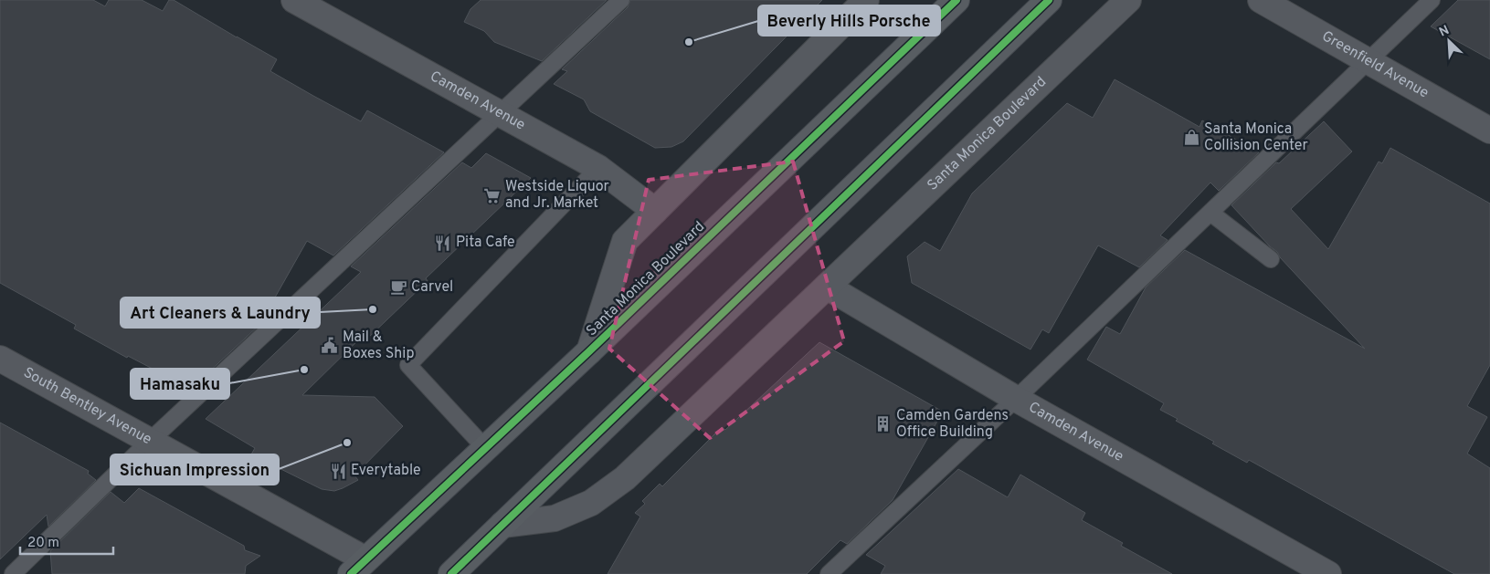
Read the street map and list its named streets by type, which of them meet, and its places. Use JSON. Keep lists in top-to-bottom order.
{
  "streets": {
    "main road": ["Santa Monica Boulevard"],
    "street": ["Greenfield Avenue", "Camden Avenue", "South Bentley Avenue"]
  },
  "crossings": [
    ["Camden Avenue", "Santa Monica Boulevard"],
    ["Santa Monica Boulevard", "South Bentley Avenue"]
  ],
  "places": {
    "other": [
      "Beverly Hills Porsche",
      "Art Cleaners & Laundry",
      "Hamasaku",
      "Sichuan Impression"
    ],
    "shop": ["Santa Monica Collision Center"],
    "supermarket": ["Westside Liquor and Jr. Market"],
    "restaurant": ["Pita Cafe", "Everytable"],
    "cafe": ["Carvel"],
    "public building": ["Mail & Boxes Ship"],
    "building": ["Camden Gardens Office Building"]
  },
  "scale_bar": "20 m",
  "north": "top left"
}
